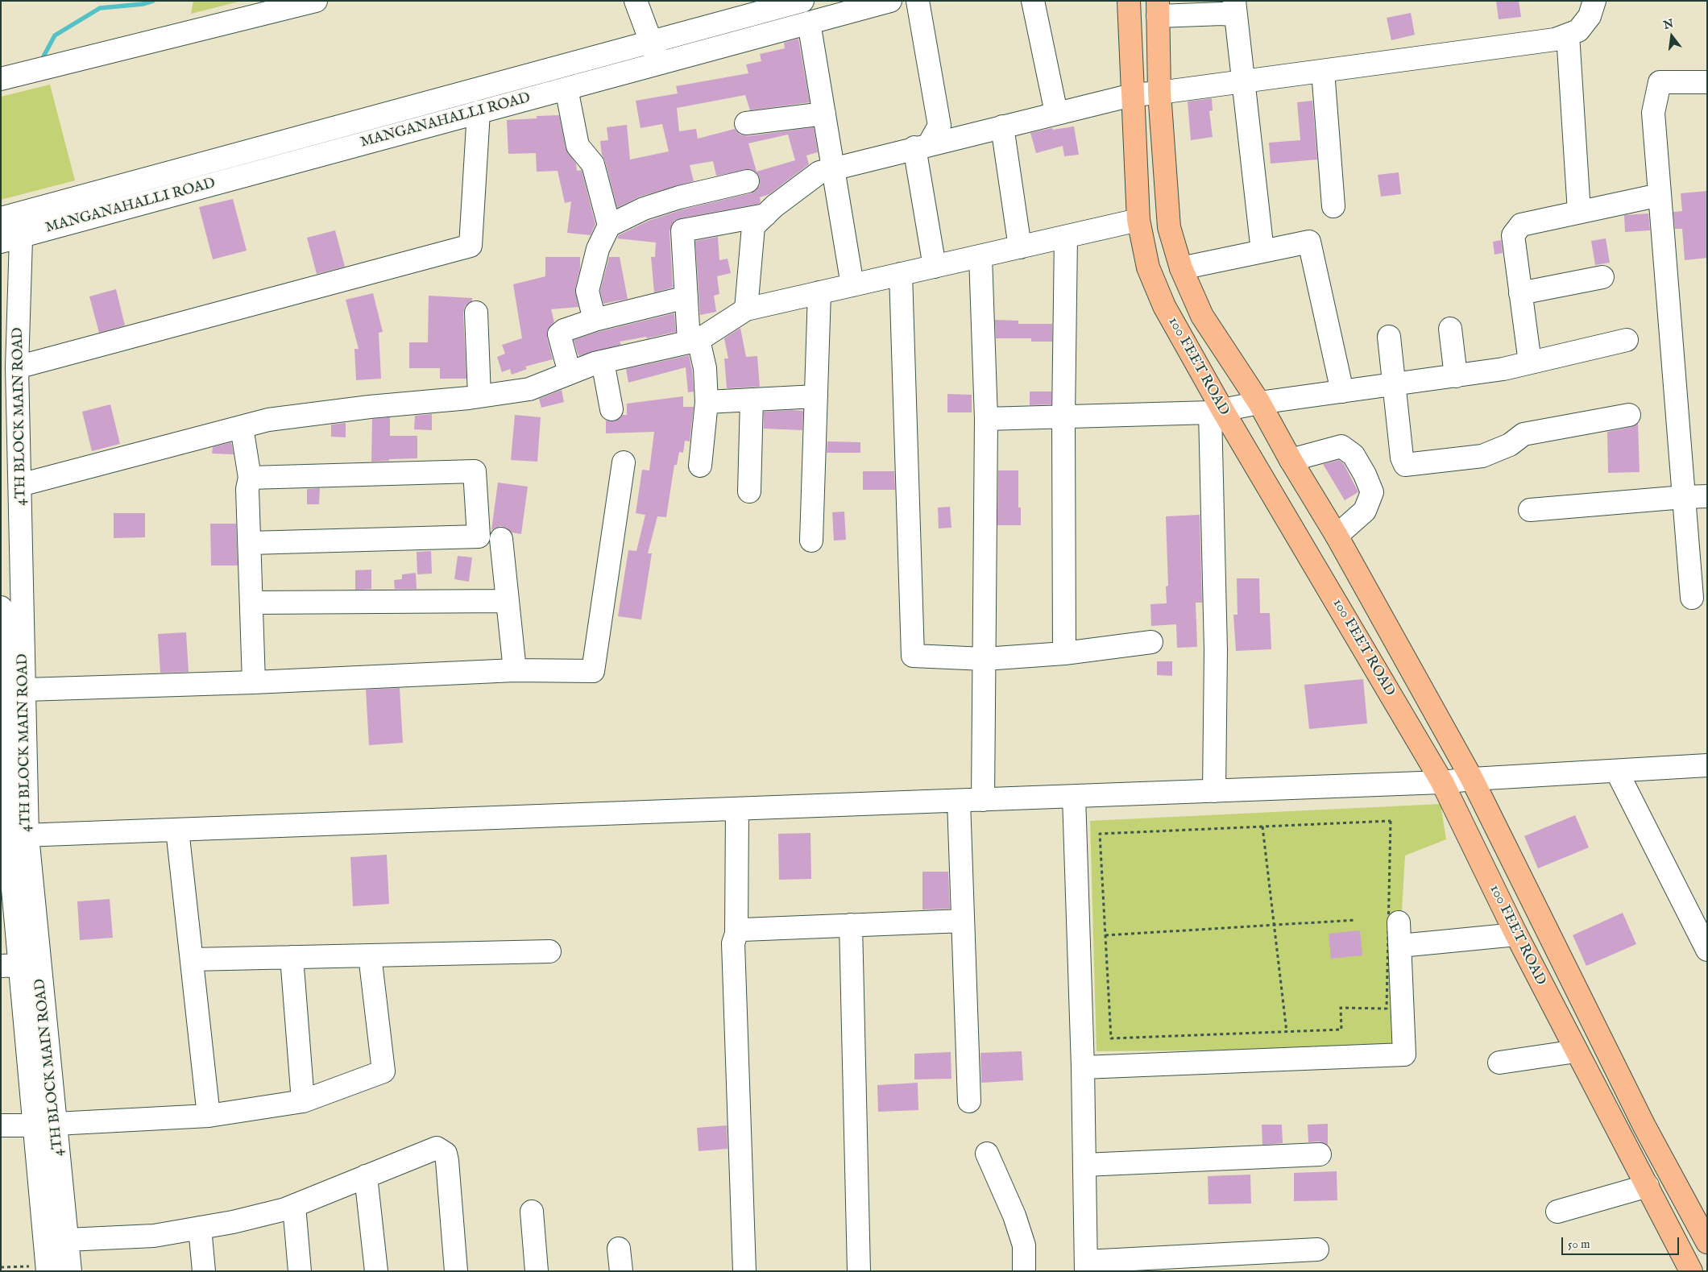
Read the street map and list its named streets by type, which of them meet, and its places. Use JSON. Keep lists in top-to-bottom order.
{
  "streets": {
    "main road": ["100 FEET ROAD"],
    "street": ["MANGANAHALLI ROAD", "4TH BLOCK MAIN ROAD"]
  },
  "crossings": [
    ["MANGANAHALLI ROAD", "4TH BLOCK MAIN ROAD"]
  ],
  "scale_bar": "50 m",
  "north": "top"
}
